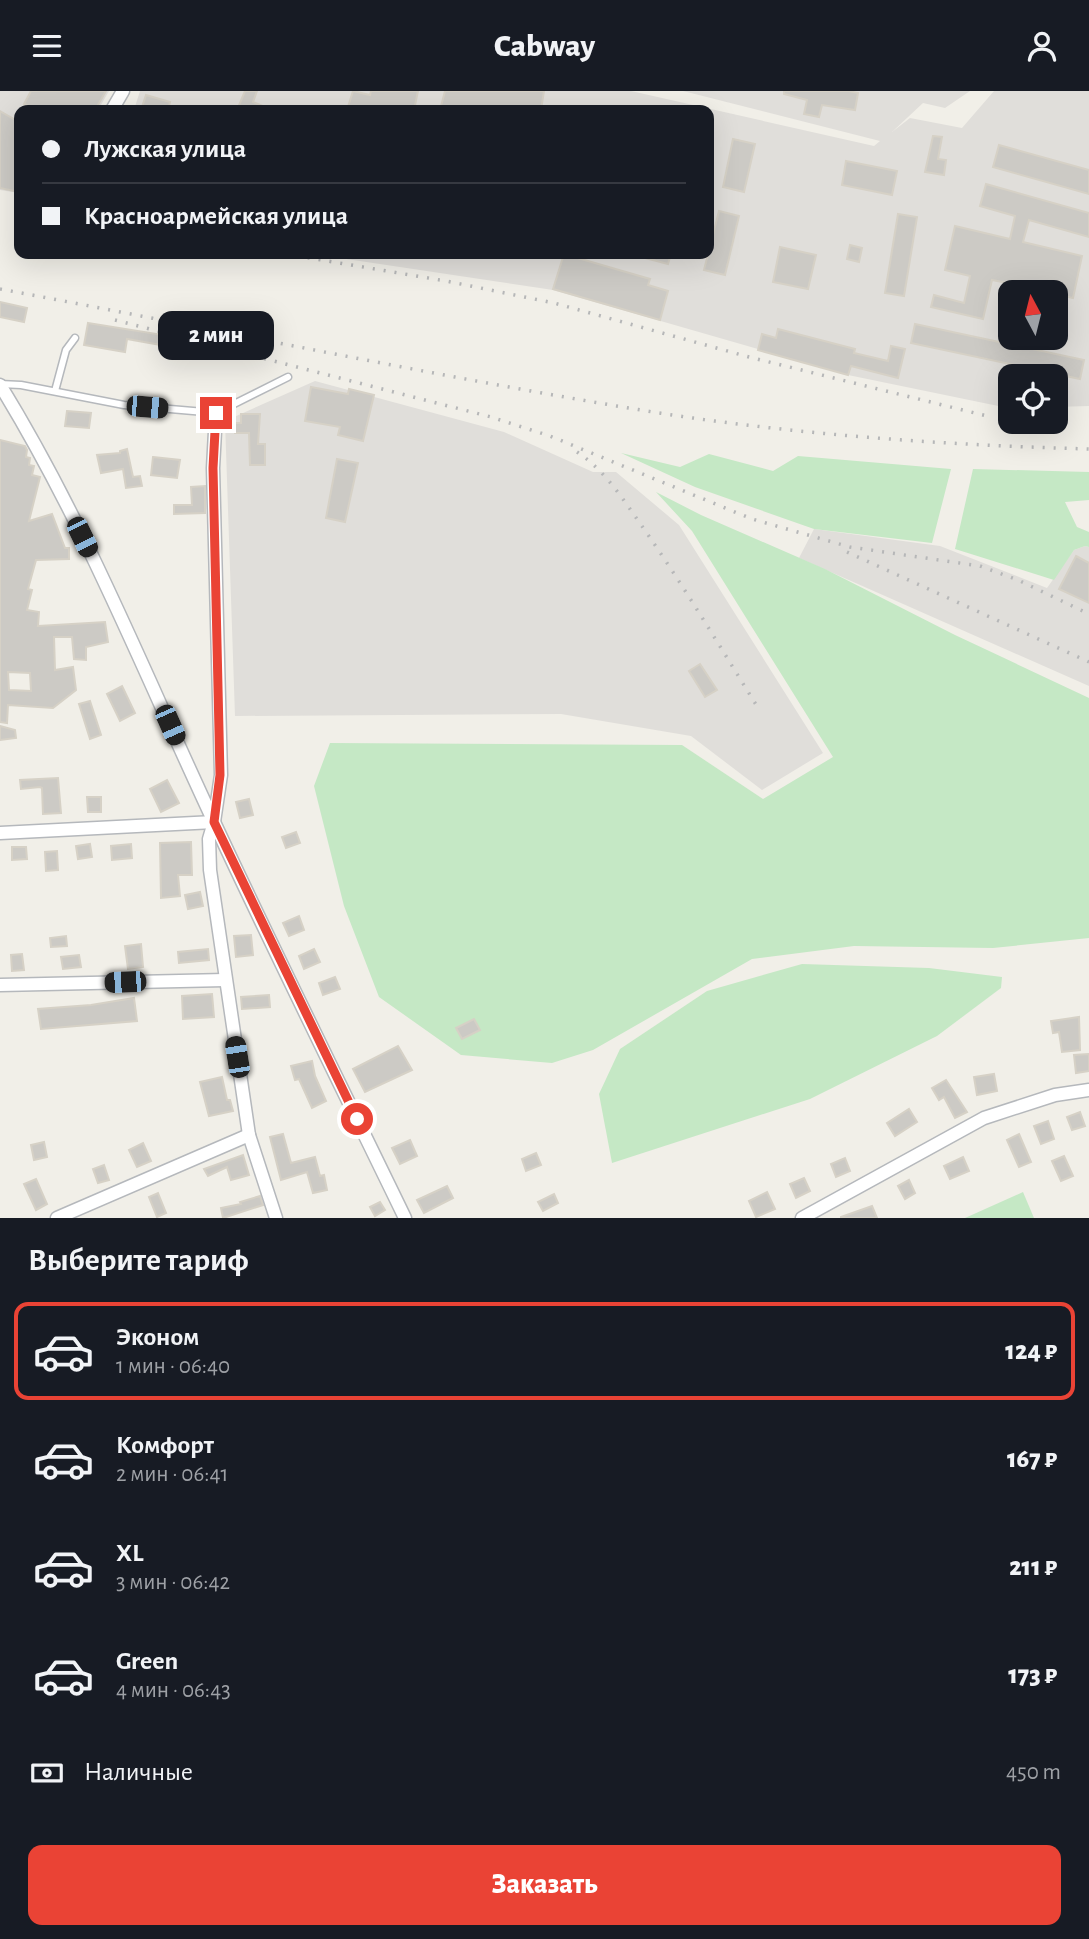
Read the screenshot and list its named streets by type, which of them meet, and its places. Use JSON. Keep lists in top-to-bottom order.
{
  "north": "top",
  "page": {
    "header": "Cabway",
    "banner": ["Лужская улица", "Красноармейская улица"],
    "bubble": "2 мин",
    "heading": "Выберите тариф",
    "list": [
      {
        "name": "Эконом",
        "note": "1 мин · 06:40",
        "value": "124 ₽"
      },
      {
        "name": "Комфорт",
        "note": "2 мин · 06:41",
        "value": "167 ₽"
      },
      {
        "name": "XL",
        "note": "3 мин · 06:42",
        "value": "211 ₽"
      },
      {
        "name": "Green",
        "note": "4 мин · 06:43",
        "value": "173 ₽"
      }
    ],
    "pay": ["Наличные", "450 m"],
    "buttons": "Заказать"
  }
}
